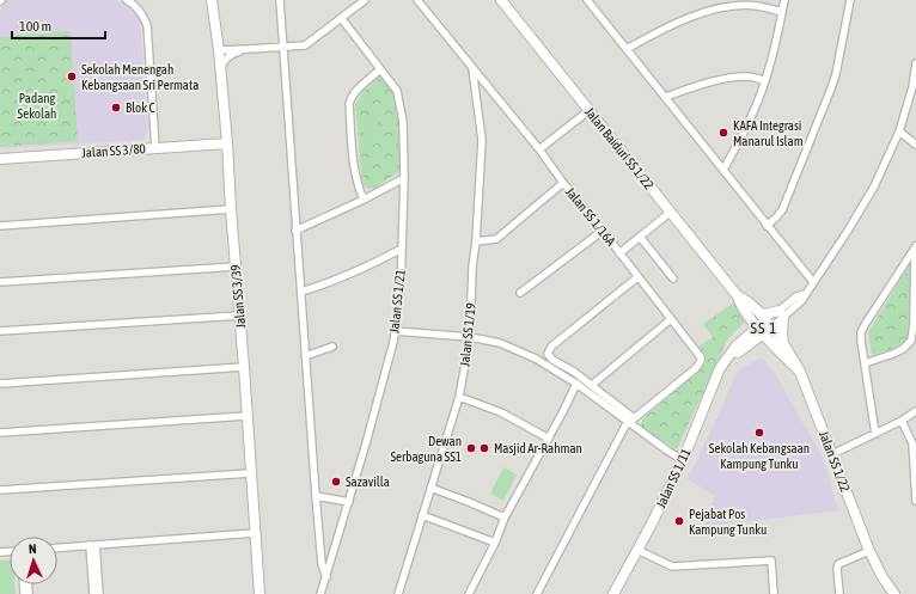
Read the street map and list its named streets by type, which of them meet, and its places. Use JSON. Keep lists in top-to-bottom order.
{
  "streets": {
    "street": [
      "Jalan Baiduri SS 1/22",
      "Jalan SS 3/80",
      "Jalan SS 1/16A",
      "Jalan SS 3/39",
      "Jalan SS 1/21",
      "Jalan SS 1/19",
      "Jalan SS 1/22",
      "Jalan SS 1/11"
    ]
  },
  "crossings": [
    ["Jalan Baiduri SS 1/22", "Jalan SS 1/22"],
    ["Jalan SS 3/80", "Jalan SS 3/39"],
    ["Jalan SS 1/16A", "Jalan SS 1/19"],
    ["Jalan SS 1/22", "Jalan SS 1/11"]
  ],
  "districts": ["SS 1"],
  "parks": ["Padang Sekolah"],
  "places": [
    "Sekolah Menengah Kebangsaan Sri Permata",
    "Blok C",
    "KAFA Integrasi Manarul Islam",
    "Sekolah Kebangsaan Kampung Tunku",
    "Dewan Serbaguna SS1",
    "Masjid Ar-Rahman",
    "Sazavilla",
    "Pejabat Pos Kampung Tunku"
  ],
  "scale_bar": "100 m",
  "north": "top"
}
